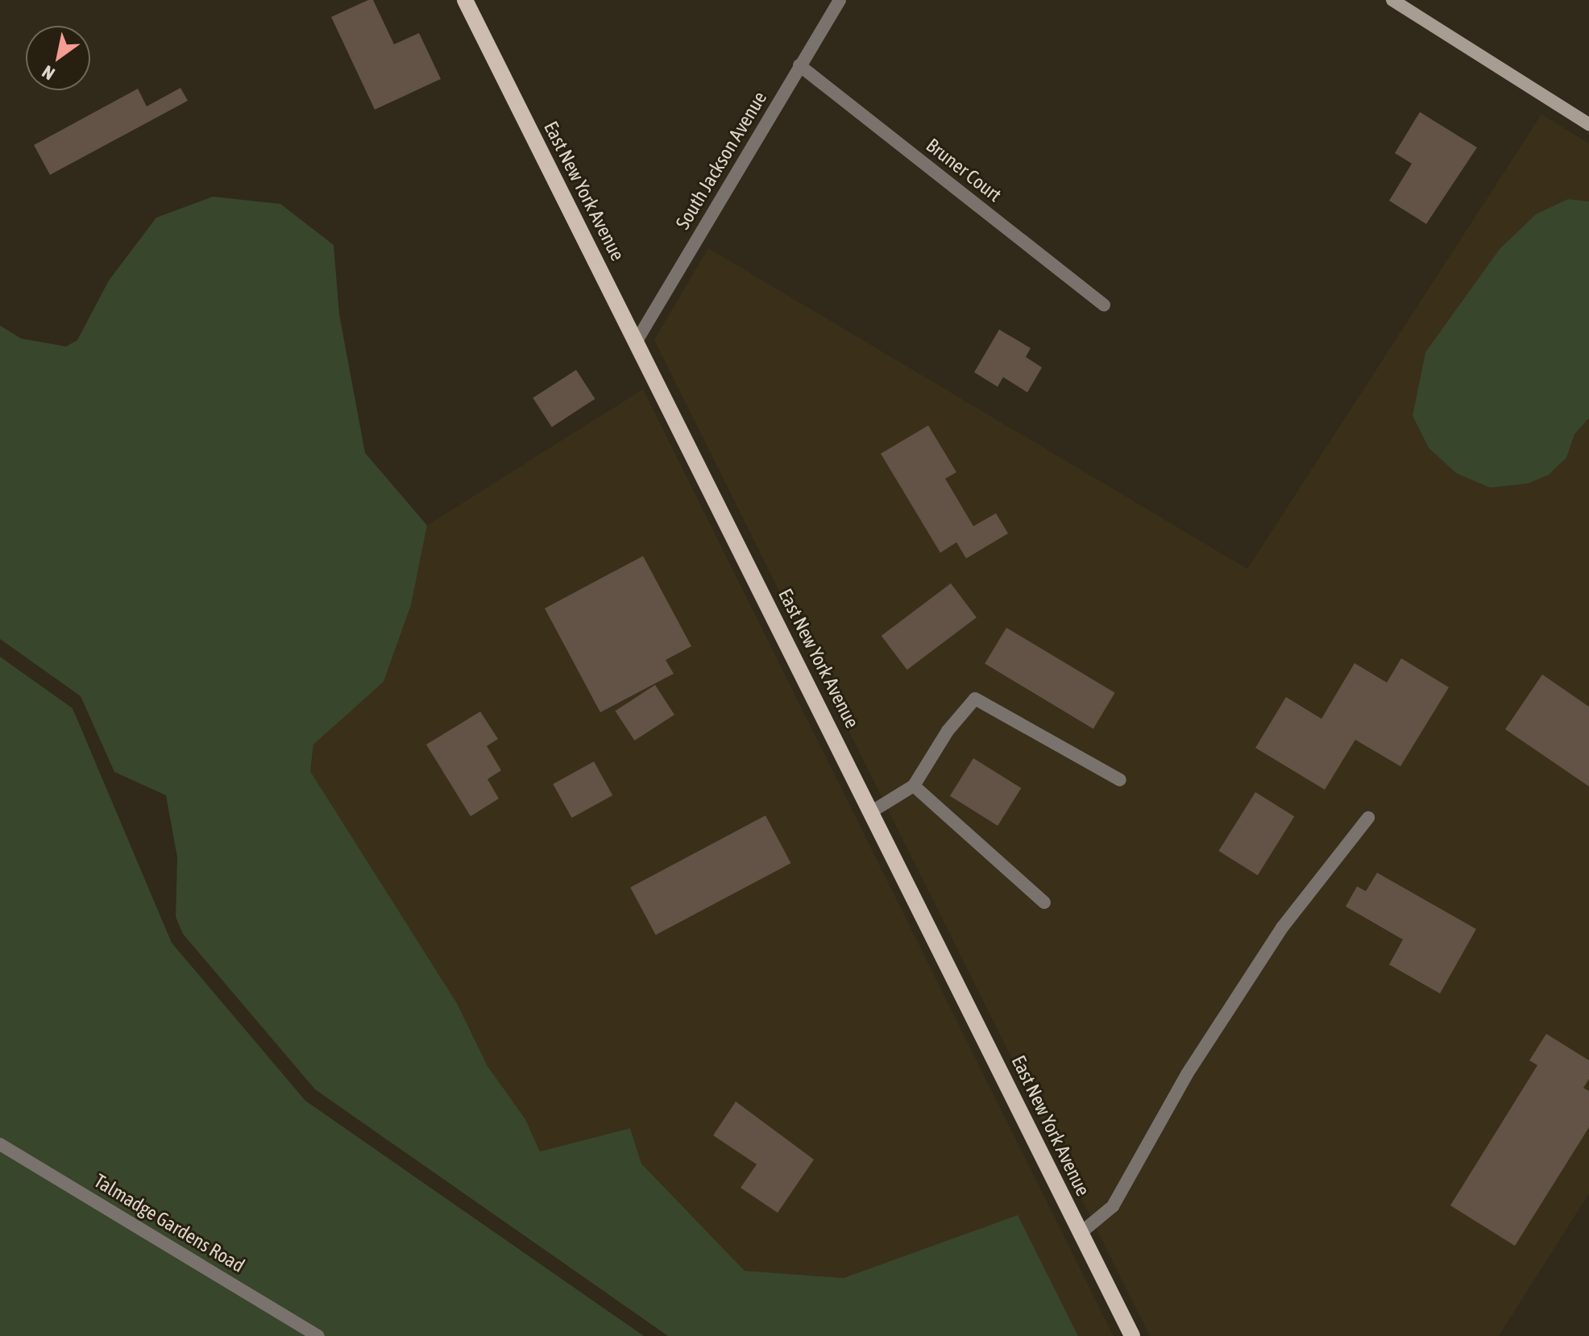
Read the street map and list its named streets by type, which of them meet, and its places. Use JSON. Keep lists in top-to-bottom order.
{
  "streets": {
    "main road": ["East New York Avenue"],
    "street": ["South Jackson Avenue", "Bruner Court", "Talmadge Gardens Road"]
  },
  "crossings": [
    ["South Jackson Avenue", "Bruner Court"],
    ["South Jackson Avenue", "East New York Avenue"]
  ],
  "north": "bottom left"
}
